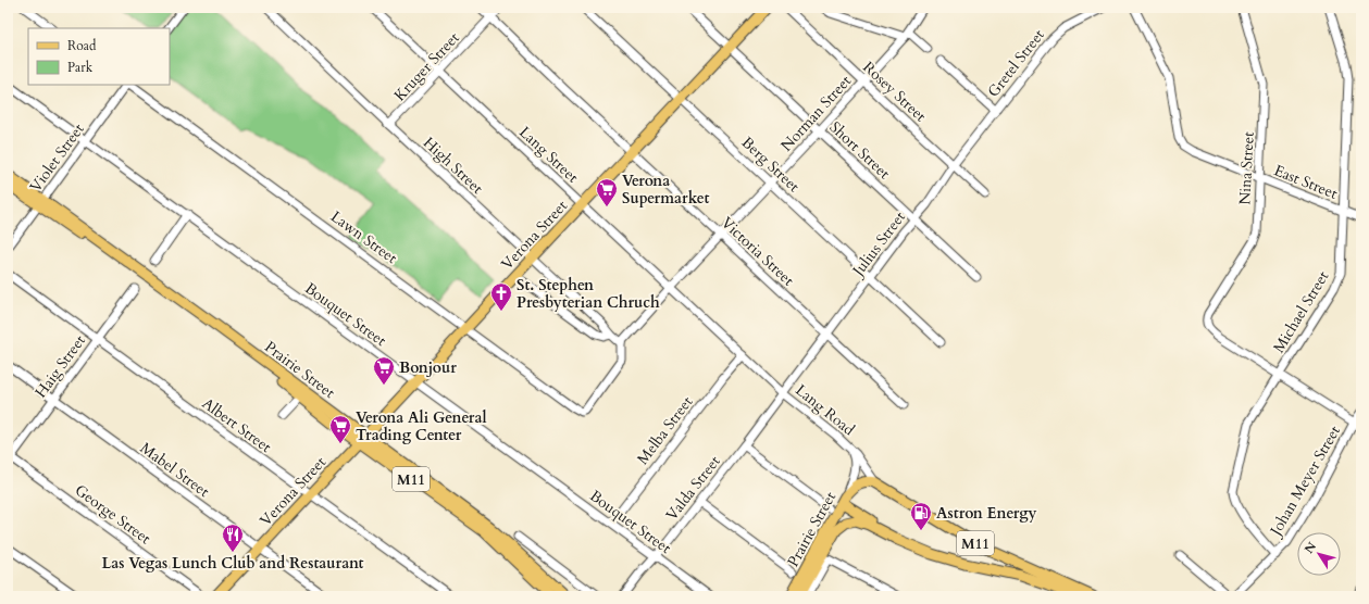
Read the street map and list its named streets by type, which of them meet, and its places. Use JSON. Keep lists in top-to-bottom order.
{
  "streets": {
    "main road": ["Verona Street", "Prairie Street", "M11"],
    "street": [
      "Gretel Street",
      "Kruger Street",
      "Rosey Street",
      "Norman Street",
      "Short Street",
      "Lang Street",
      "Violet Street",
      "Berg Street",
      "High Street",
      "Nina Street",
      "East Street",
      "Lawn Street",
      "Julius Street",
      "Victoria Street",
      "Michael Street",
      "Bouquet Street",
      "Haig Street",
      "Lang Road",
      "Albert Street",
      "Melba Street",
      "Mabel Street",
      "Johan Meyer Street",
      "Valda Street",
      "George Street"
    ]
  },
  "crossings": [
    ["Gretel Street", "Julius Street"],
    ["Kruger Street", "Lang Street"],
    ["Kruger Street", "High Street"],
    ["Kruger Street", "Victoria Street"],
    ["Rosey Street", "Norman Street"],
    ["Rosey Street", "Julius Street"],
    ["Norman Street", "Short Street"],
    ["Norman Street", "Lang Street"],
    ["Norman Street", "Berg Street"],
    ["Norman Street", "High Street"],
    ["Norman Street", "Lawn Street"],
    ["Norman Street", "Victoria Street"],
    ["Short Street", "Verona Street"],
    ["Short Street", "Julius Street"],
    ["Lang Street", "Verona Street"],
    ["Lang Street", "Julius Street"],
    ["Lang Street", "Lang Road"],
    ["Lang Street", "Melba Street"],
    ["Lang Street", "Valda Street"],
    ["Violet Street", "Bouquet Street"],
    ["Violet Street", "Prairie Street"],
    ["Berg Street", "Verona Street"],
    ["Berg Street", "Julius Street"],
    ["High Street", "Verona Street"],
    ["High Street", "Lawn Street"],
    ["Nina Street", "East Street"],
    ["Nina Street", "Michael Street"],
    ["East Street", "Michael Street"],
    ["Verona Street", "Lawn Street"],
    ["Verona Street", "Victoria Street"],
    ["Verona Street", "Bouquet Street"],
    ["Verona Street", "Prairie Street"],
    ["Verona Street", "Albert Street"],
    ["Verona Street", "Mabel Street"],
    ["Julius Street", "Victoria Street"],
    ["Julius Street", "Lang Road"],
    ["Julius Street", "Valda Street"],
    ["Michael Street", "Johan Meyer Street"],
    ["Bouquet Street", "Melba Street"],
    ["Bouquet Street", "Valda Street"],
    ["Haig Street", "Albert Street"],
    ["Haig Street", "Mabel Street"],
    ["Haig Street", "George Street"],
    ["Prairie Street", "Lang Road"],
    ["Prairie Street", "M11"],
    ["Lang Road", "Valda Street"]
  ],
  "places": {
    "supermarket": ["Verona Supermarket", "Bonjour", "Verona Ali General Trading Center"],
    "church": ["St. Stephen Presbyterian Chruch"],
    "fuel station": ["Astron Energy"],
    "restaurant": ["Las Vegas Lunch Club and Restaurant"]
  },
  "legend": ["Road", "Park"],
  "north": "top left"
}
